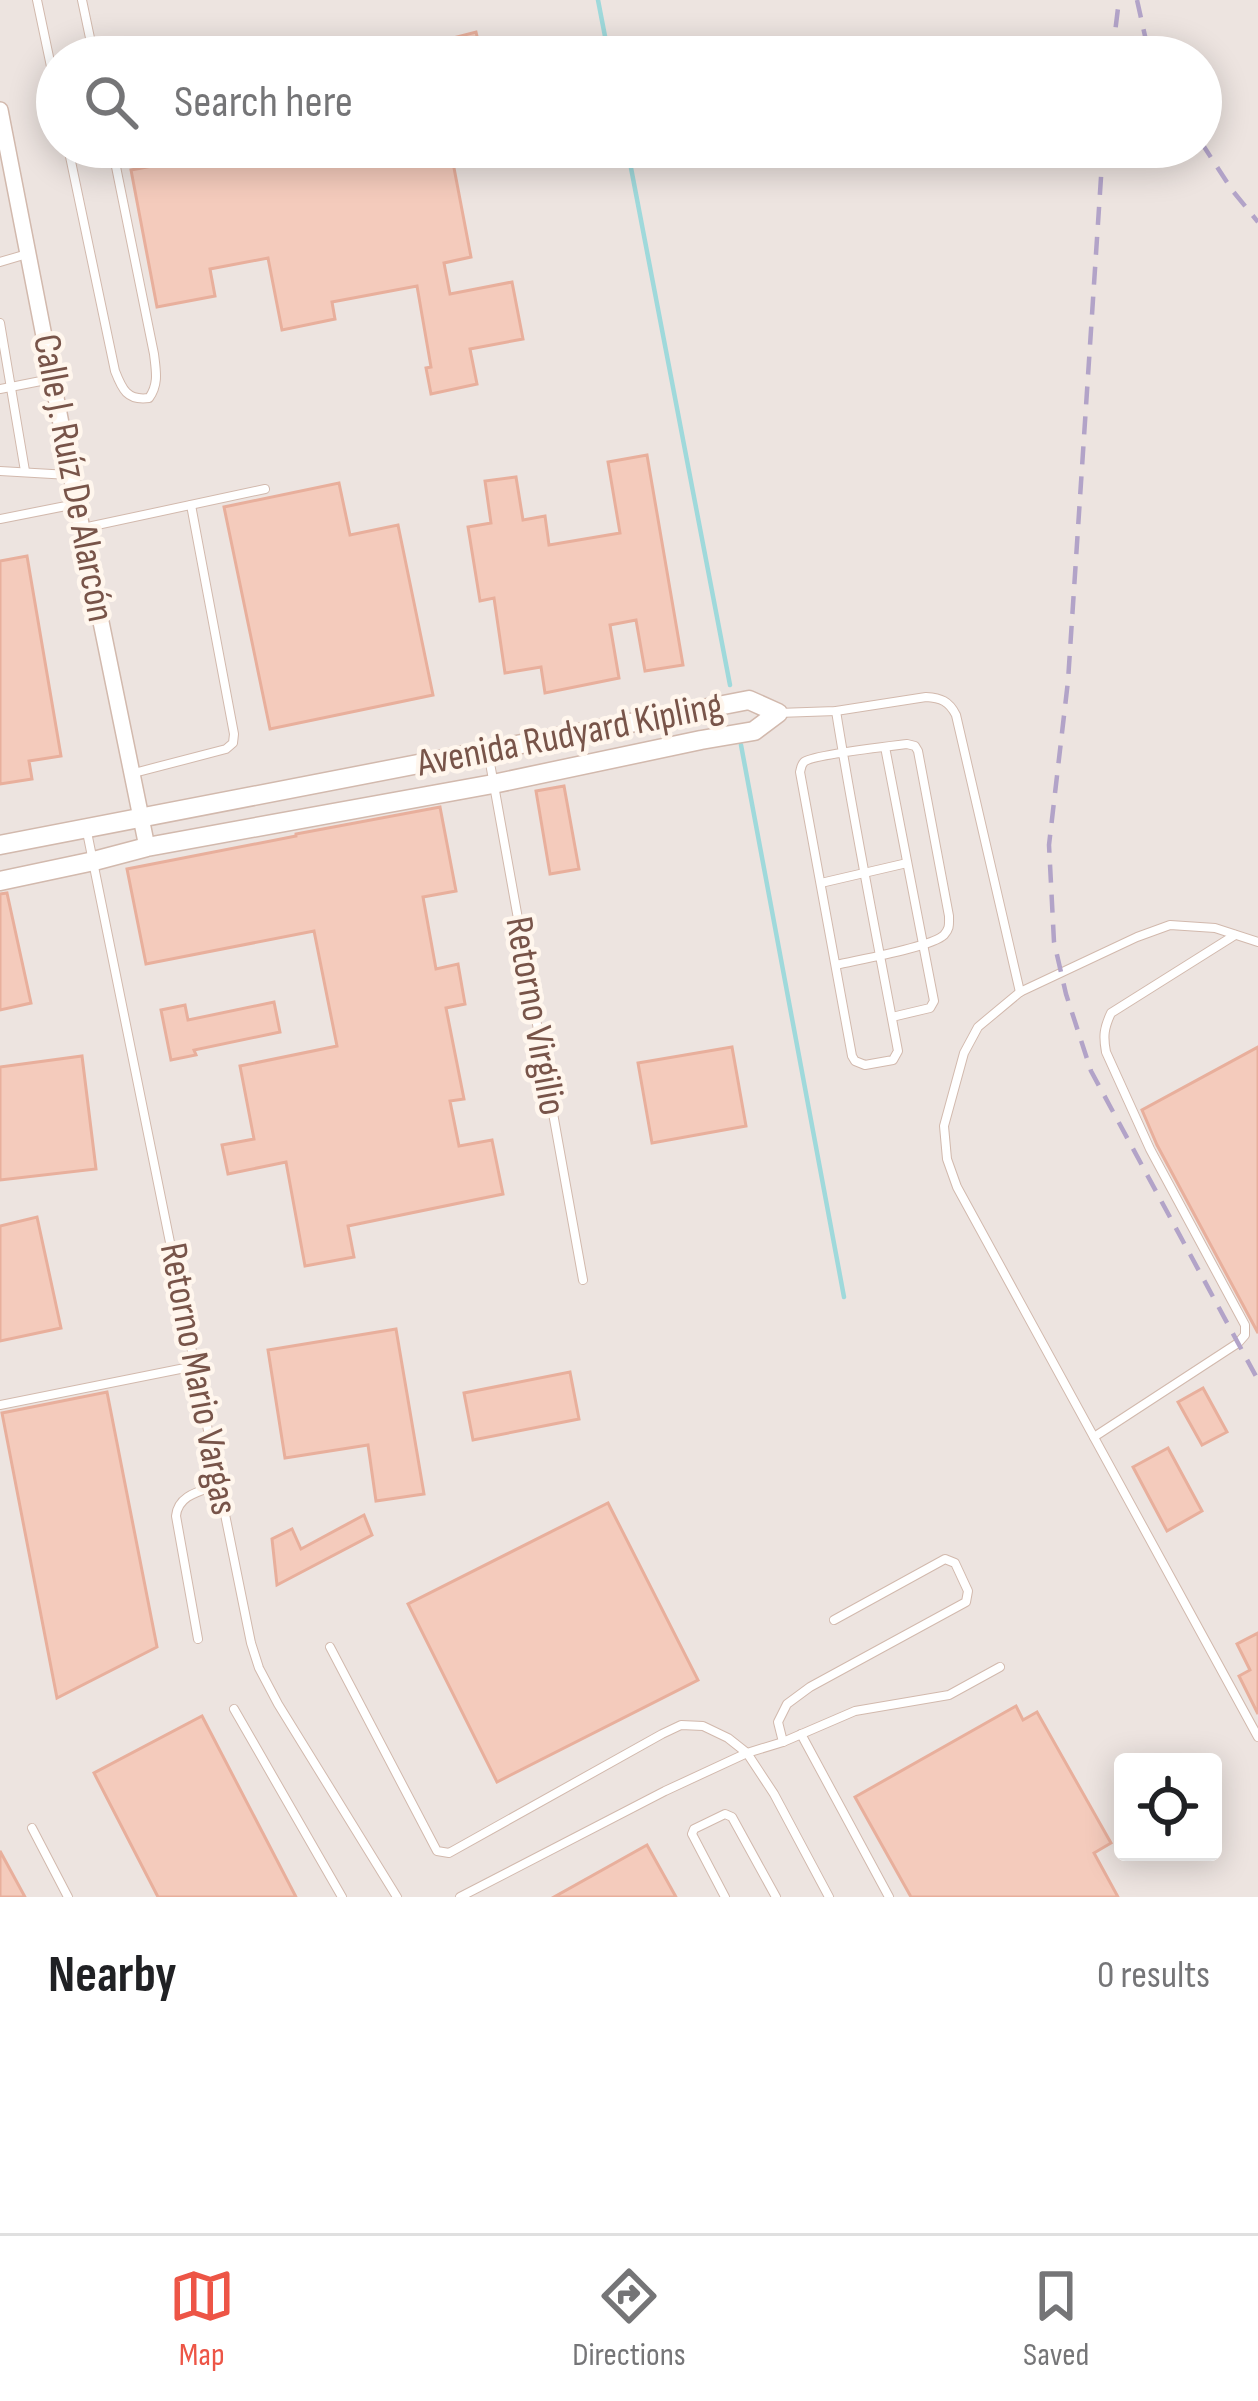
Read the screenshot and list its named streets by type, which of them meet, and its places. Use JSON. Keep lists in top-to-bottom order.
{
  "streets": {
    "street": ["Calle J. Ruíz De Alarcón", "Avenida Rudyard Kipling"],
    "lane": ["Retorno Virgilio", "Retorno Mario Vargas"]
  },
  "crossings": [
    ["Calle J. Ruíz De Alarcón", "Avenida Rudyard Kipling"],
    ["Avenida Rudyard Kipling", "Retorno Virgilio"],
    ["Avenida Rudyard Kipling", "Retorno Mario Vargas"]
  ],
  "page": {
    "search": "Search here",
    "heading": ["Nearby", "0 results"],
    "nav": ["Map", "Directions", "Saved"]
  }
}
